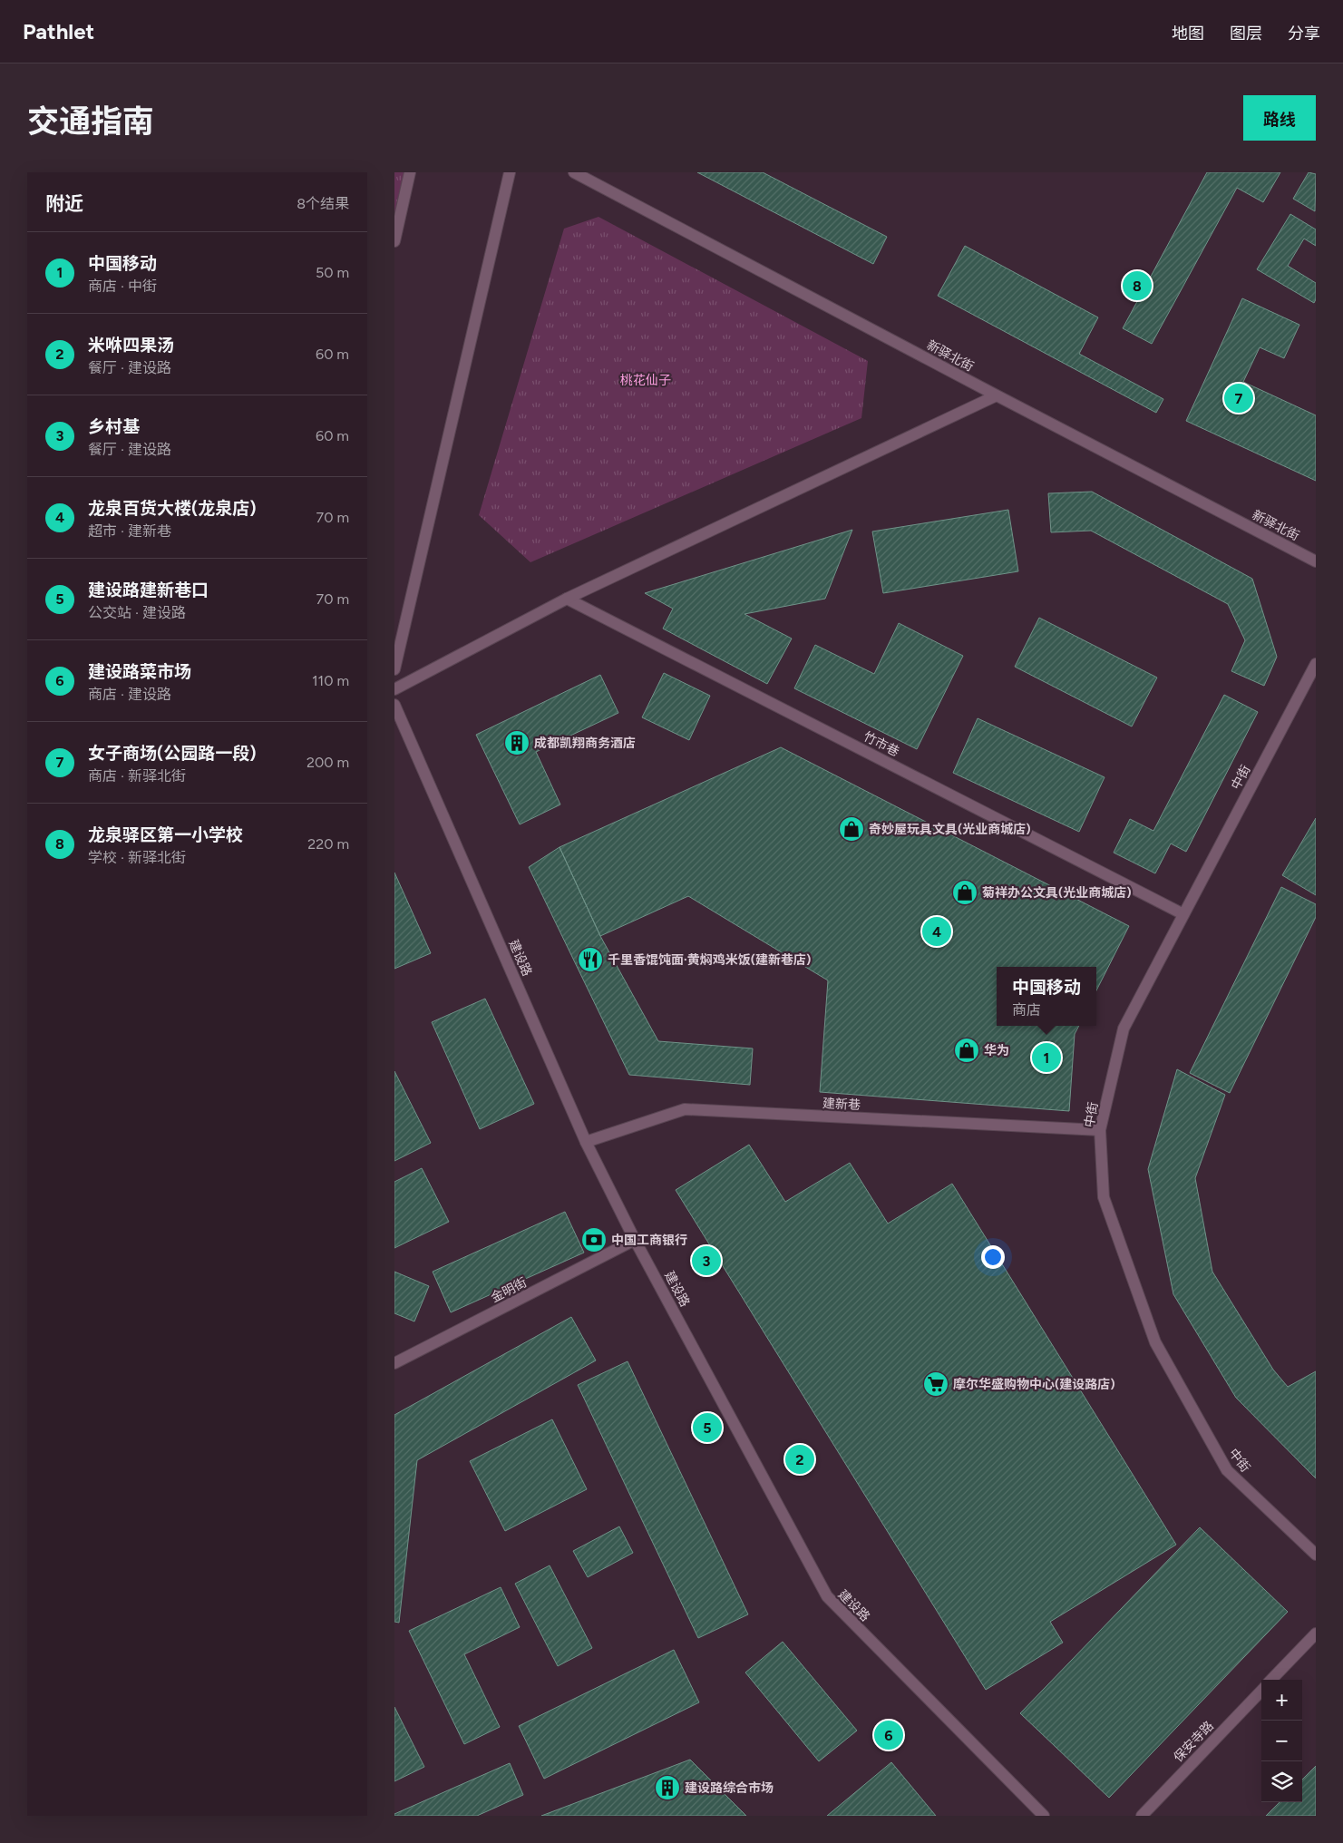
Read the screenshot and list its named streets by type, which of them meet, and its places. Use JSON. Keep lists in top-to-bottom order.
{
  "streets": {
    "street": [
      "新驿北街",
      "竹市巷",
      "中街",
      "建设路",
      "建新巷",
      "金明街",
      "保安寺路"
    ]
  },
  "crossings": [
    ["竹市巷", "中街"],
    ["中街", "建新巷"],
    ["建设路", "建新巷"],
    ["建设路", "金明街"]
  ],
  "parks": ["桃花仙子"],
  "places": {
    "building": ["成都凯翔商务酒店", "建设路综合市场"],
    "shop": ["奇妙屋玩具文具(光业商城店)", "菊祥办公文具(光业商城店)", "华为"],
    "restaurant": ["千里香馄饨面·黄焖鸡米饭(建新巷店)"],
    "bank": ["中国工商银行"],
    "supermarket": ["摩尔华盛购物中心(建设路店)"]
  },
  "page": {
    "header": "Pathlet",
    "nav": ["地图", "图层", "分享"],
    "title": "交通指南",
    "buttons": "路线",
    "heading": ["附近", "8个结果"],
    "list": [
      {
        "mark": "1",
        "name": "中国移动",
        "note": "商店 · 中街",
        "value": "50 m"
      },
      {
        "mark": "2",
        "name": "米咻四果汤",
        "note": "餐厅 · 建设路",
        "value": "60 m"
      },
      {
        "mark": "3",
        "name": "乡村基",
        "note": "餐厅 · 建设路",
        "value": "60 m"
      },
      {
        "mark": "4",
        "name": "龙泉百货大楼(龙泉店)",
        "note": "超市 · 建新巷",
        "value": "70 m"
      },
      {
        "mark": "5",
        "name": "建设路建新巷口",
        "note": "公交站 · 建设路",
        "value": "70 m"
      },
      {
        "mark": "6",
        "name": "建设路菜市场",
        "note": "商店 · 建设路",
        "value": "110 m"
      },
      {
        "mark": "7",
        "name": "女子商场(公园路一段)",
        "note": "商店 · 新驿北街",
        "value": "200 m"
      },
      {
        "mark": "8",
        "name": "龙泉驿区第一小学校",
        "note": "学校 · 新驿北街",
        "value": "220 m"
      }
    ],
    "pins": [
      "8",
      "7",
      "4",
      "1",
      "3",
      "5",
      "2",
      "6"
    ],
    "popup": ["中国移动", "商店"],
    "map_buttons": ["+", "−"]
  }
}
